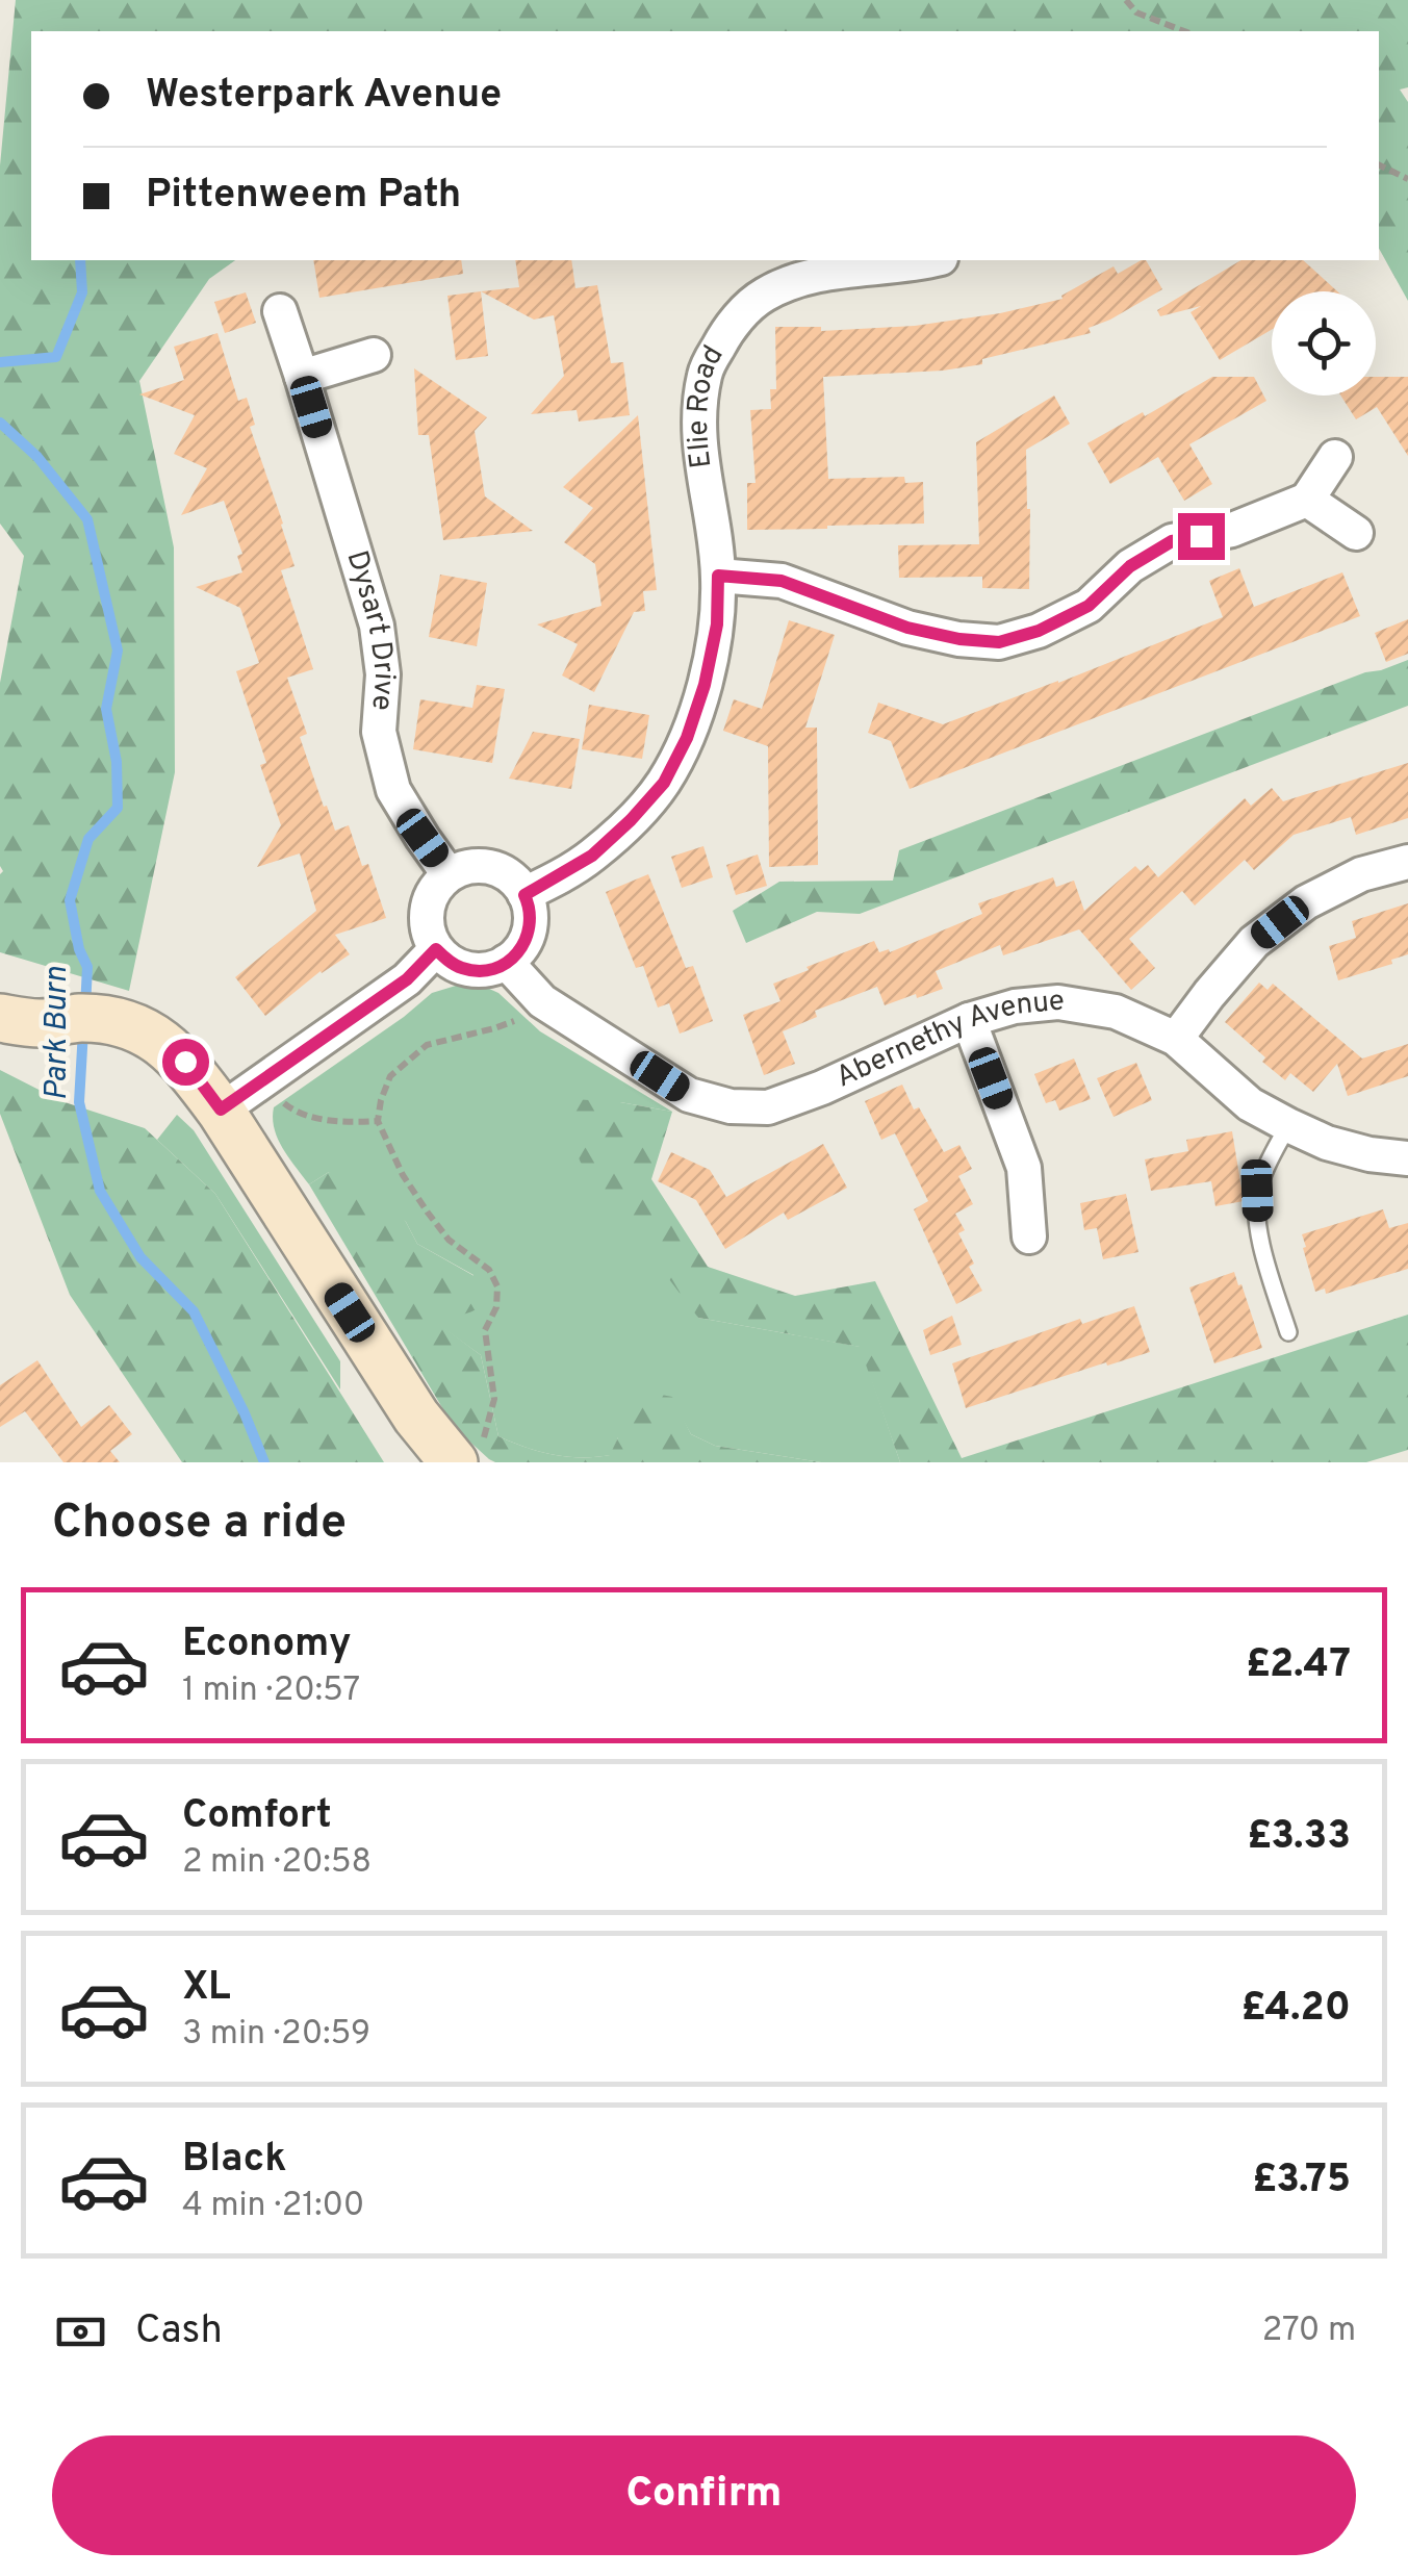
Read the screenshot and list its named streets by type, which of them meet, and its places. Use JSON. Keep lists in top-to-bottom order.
{
  "streets": {
    "street": ["Elie Road", "Dysart Drive", "Abernethy Avenue"]
  },
  "crossings": [
    ["Elie Road", "Dysart Drive"],
    ["Elie Road", "Abernethy Avenue"],
    ["Dysart Drive", "Abernethy Avenue"]
  ],
  "water": ["Park Burn"],
  "page": {
    "banner": ["Westerpark Avenue", "Pittenweem Path"],
    "heading": "Choose a ride",
    "list": [
      {
        "name": "Economy",
        "note": "1 min · 20:57",
        "value": "£2.47"
      },
      {
        "name": "Comfort",
        "note": "2 min · 20:58",
        "value": "£3.33"
      },
      {
        "name": "XL",
        "note": "3 min · 20:59",
        "value": "£4.20"
      },
      {
        "name": "Black",
        "note": "4 min · 21:00",
        "value": "£3.75"
      }
    ],
    "pay": ["Cash", "270 m"],
    "buttons": "Confirm"
  }
}
